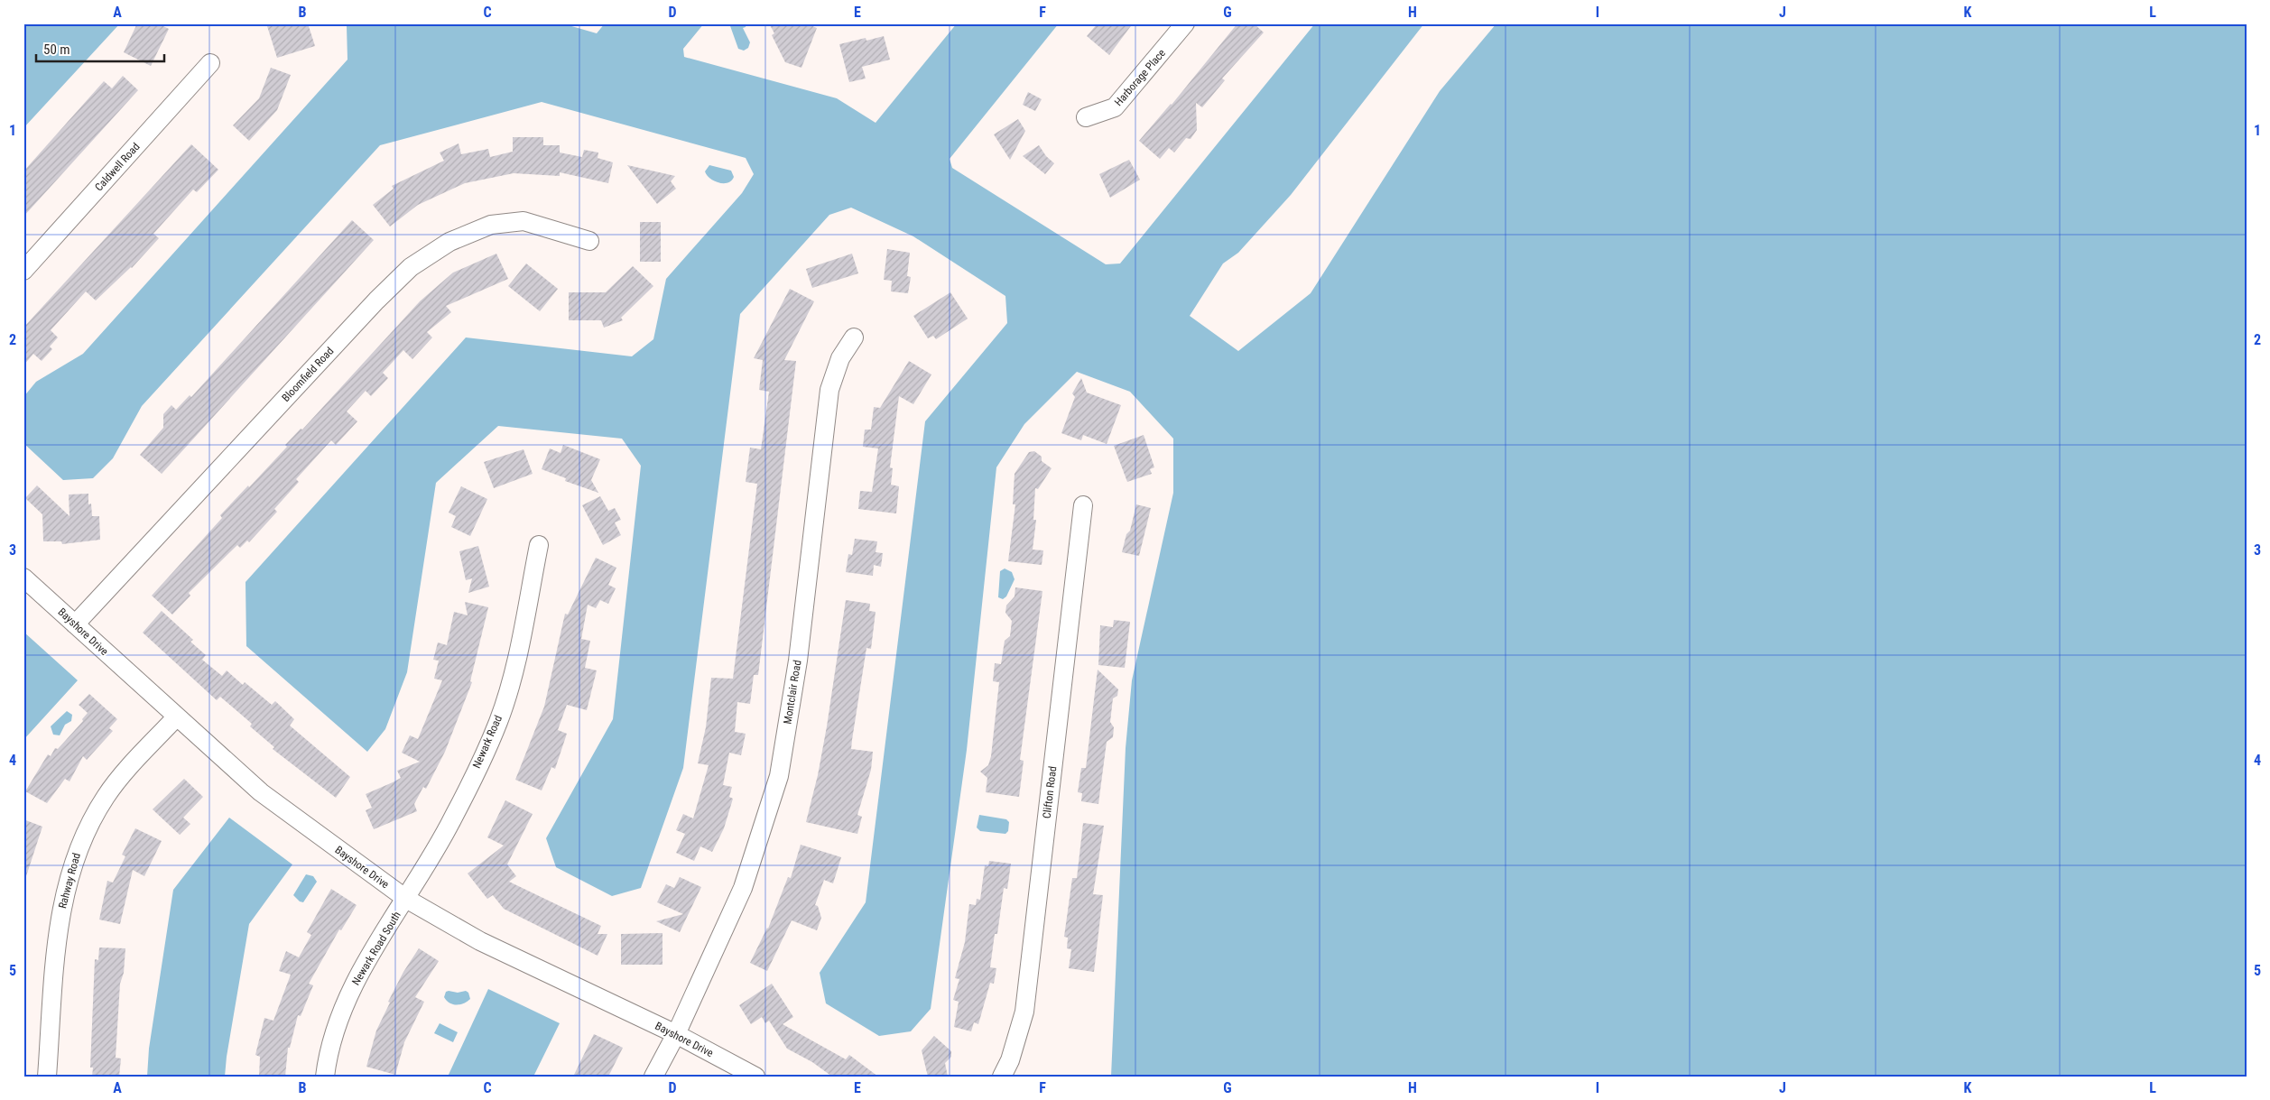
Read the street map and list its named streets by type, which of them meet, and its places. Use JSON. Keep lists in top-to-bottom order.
{
  "streets": {
    "street": [
      "Harborage Place",
      "Caldwell Road",
      "Bloomfield Road",
      "Bayshore Drive",
      "Montclair Road",
      "Newark Road",
      "Clifton Road",
      "Rahway Road",
      "Newark Road South"
    ]
  },
  "crossings": [
    ["Bloomfield Road", "Bayshore Drive"],
    ["Bayshore Drive", "Montclair Road"],
    ["Bayshore Drive", "Newark Road"],
    ["Bayshore Drive", "Rahway Road"],
    ["Bayshore Drive", "Newark Road South"],
    ["Newark Road", "Newark Road South"]
  ],
  "scale_bar": "50 m",
  "grid": {
    "columns": [
      "A",
      "B",
      "C",
      "D",
      "E",
      "F",
      "G",
      "H",
      "I",
      "J",
      "K",
      "L"
    ],
    "rows": [
      "1",
      "2",
      "3",
      "4",
      "5"
    ]
  }
}
